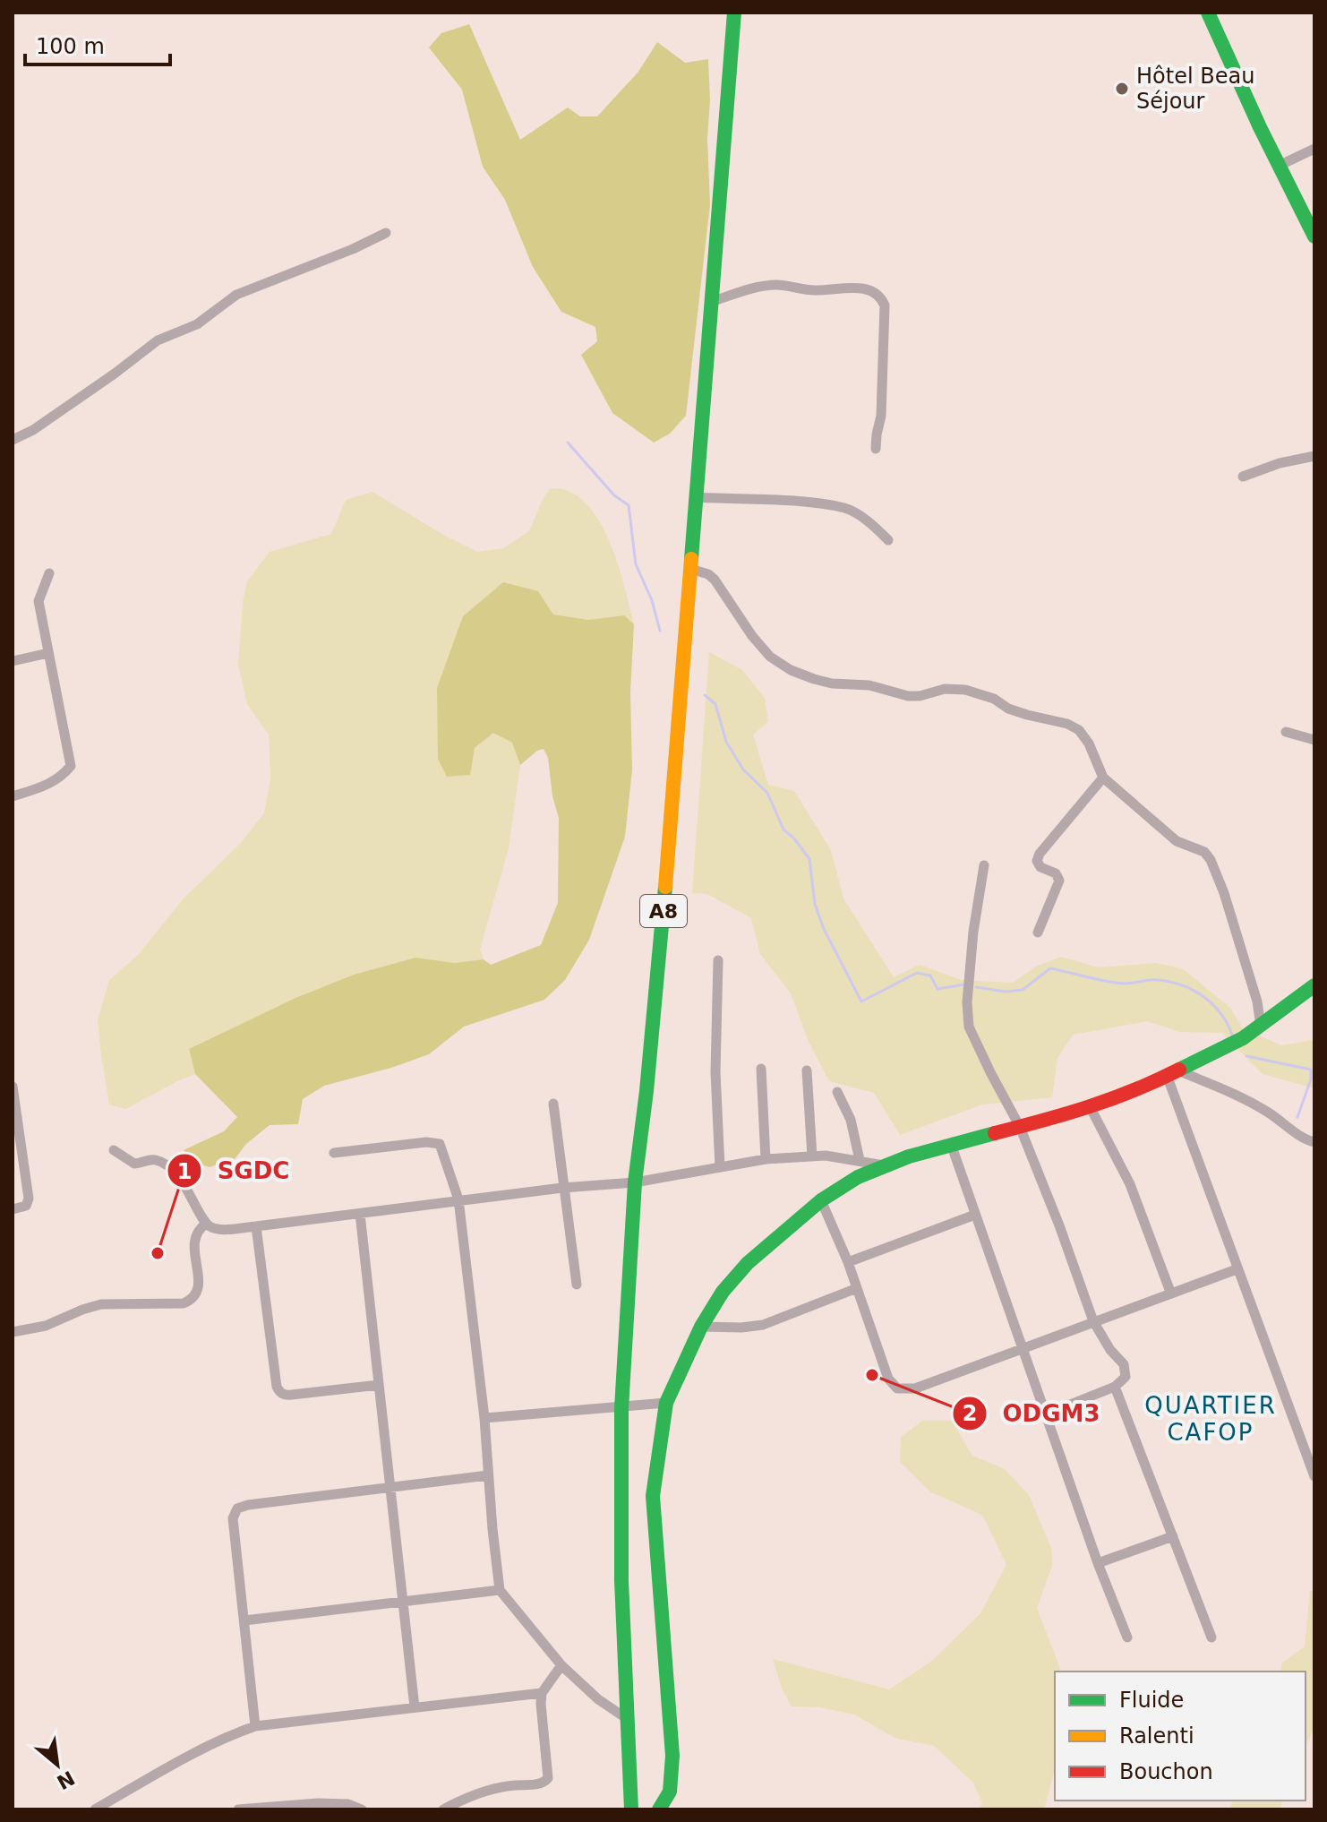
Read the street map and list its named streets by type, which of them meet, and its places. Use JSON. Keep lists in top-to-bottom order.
{
  "streets": {
    "main road": ["A8"]
  },
  "districts": ["QUARTIER CAFOP"],
  "places": ["Hôtel Beau Séjour", "SGDC", "ODGM3"],
  "legend": ["Fluide", "Ralenti", "Bouchon"],
  "scale_bar": "100 m",
  "north": "bottom right"
}
